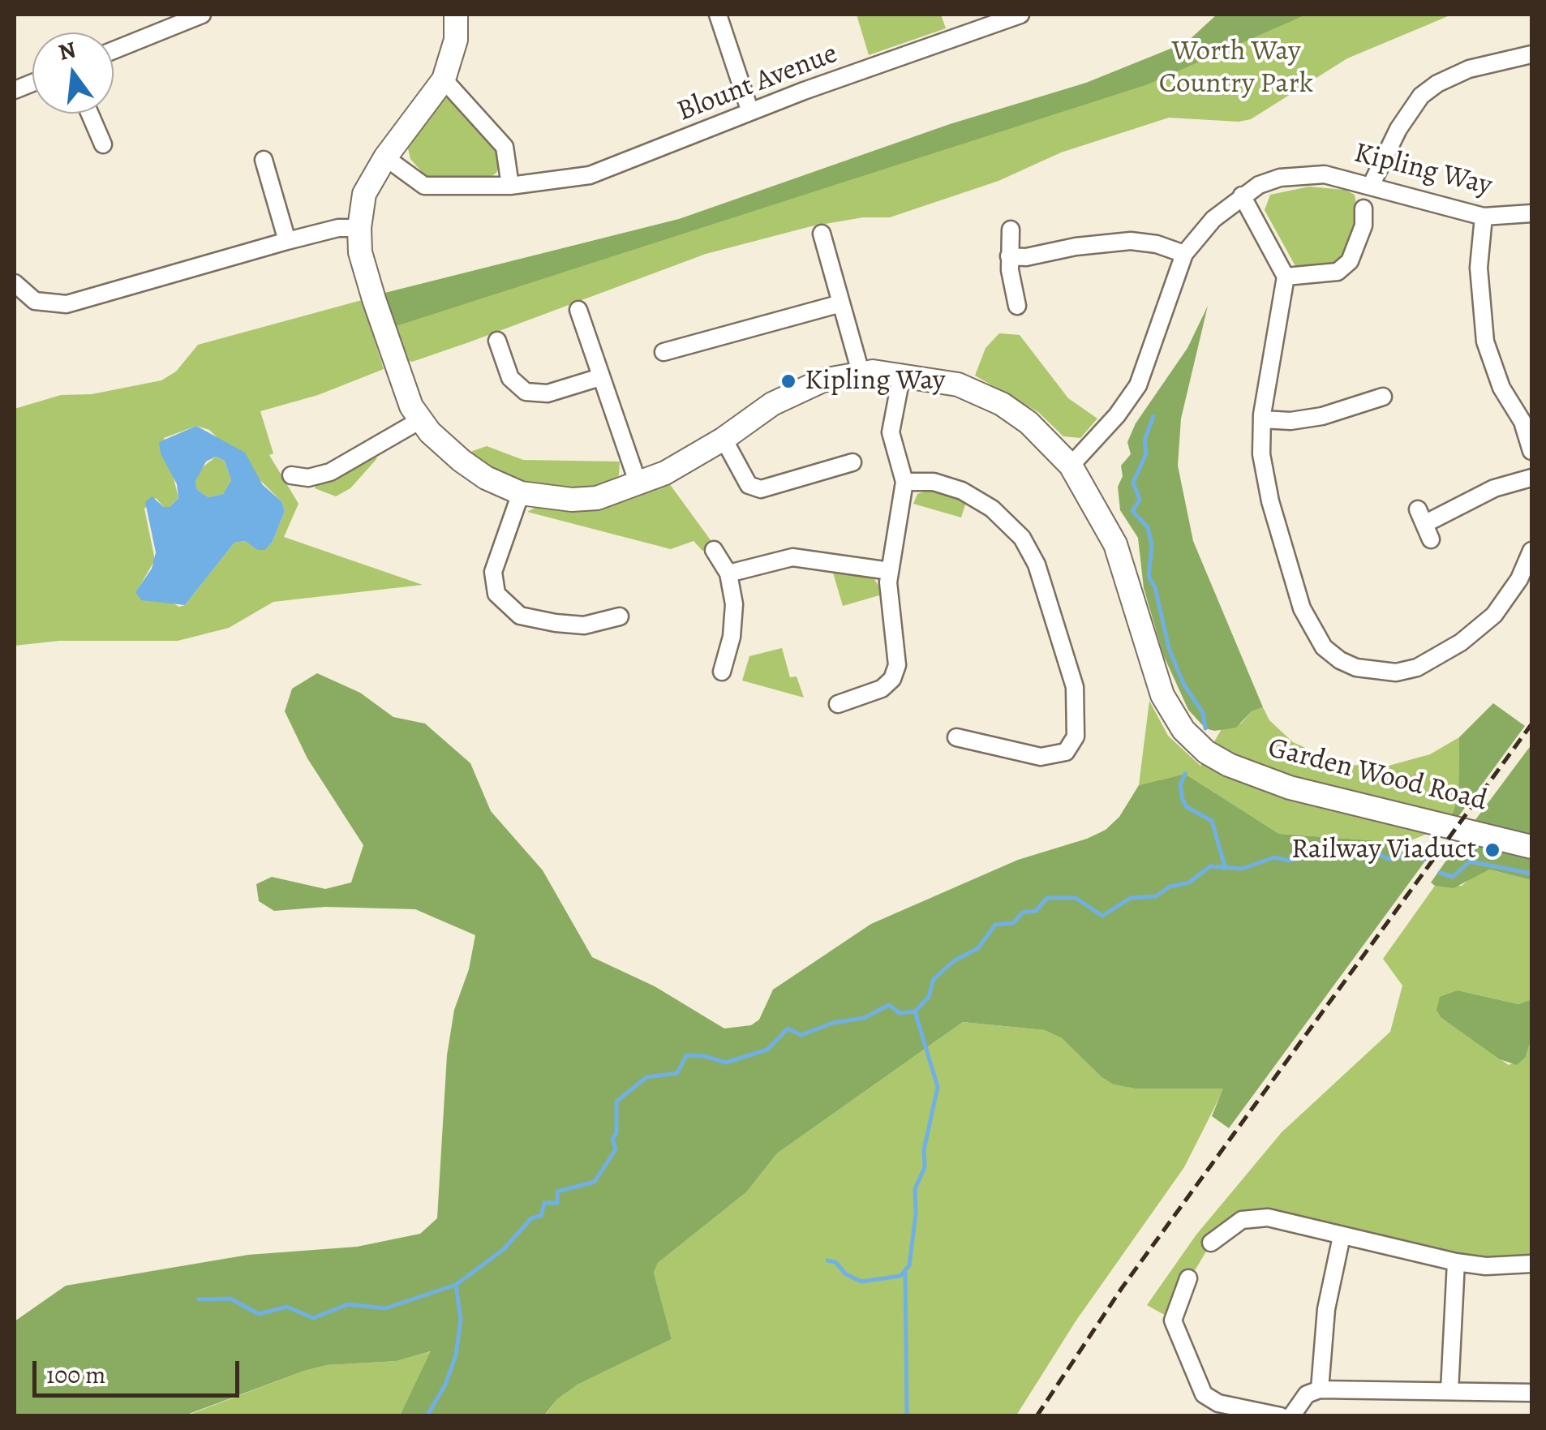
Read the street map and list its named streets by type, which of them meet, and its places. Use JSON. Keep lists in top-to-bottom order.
{
  "streets": {
    "street": ["Blount Avenue", "Kipling Way", "Garden Wood Road"]
  },
  "crossings": [
    ["Blount Avenue", "Garden Wood Road"],
    ["Kipling Way", "Garden Wood Road"]
  ],
  "parks": ["Worth Way Country Park"],
  "places": ["Kipling Way", "Railway Viaduct"],
  "scale_bar": "100 m",
  "north": "top"
}
